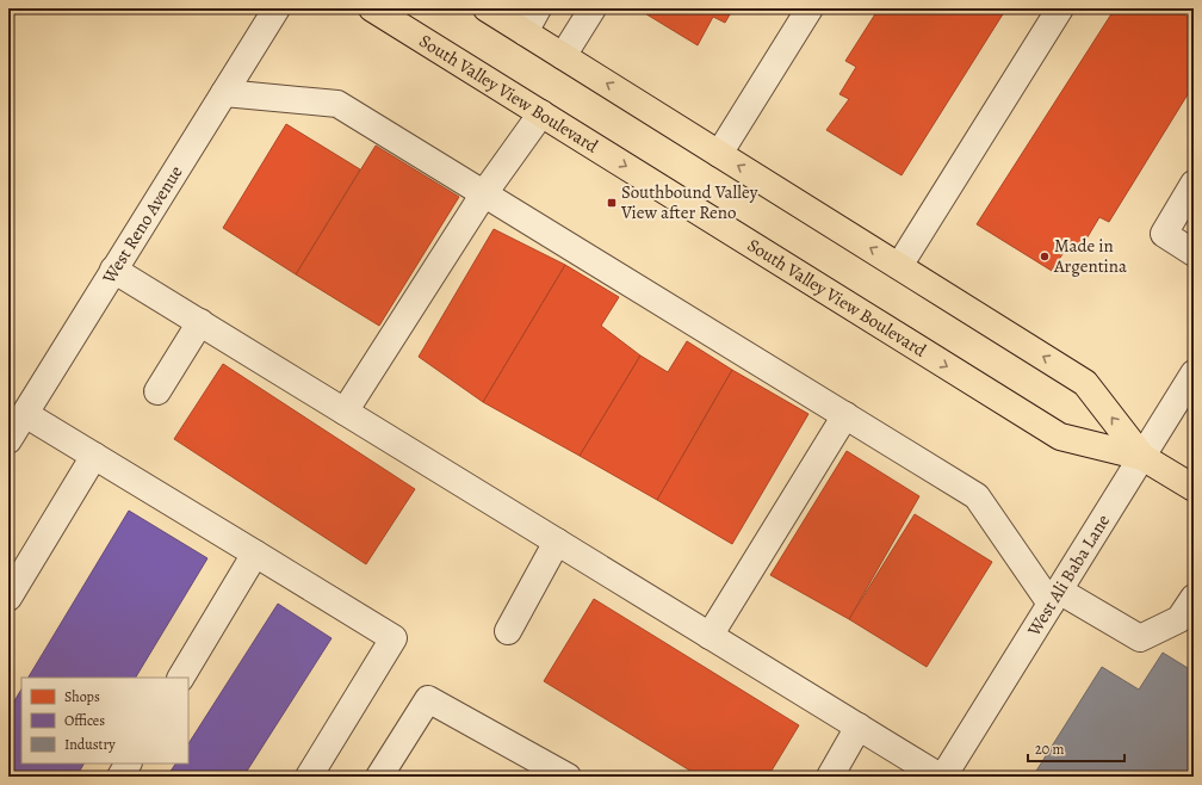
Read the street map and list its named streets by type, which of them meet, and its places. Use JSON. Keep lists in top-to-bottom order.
{
  "streets": {
    "main road": ["South Valley View Boulevard"],
    "street": ["West Reno Avenue", "West Ali Baba Lane"]
  },
  "crossings": [
    ["South Valley View Boulevard", "West Ali Baba Lane"]
  ],
  "places": {
    "transit": ["Southbound Valley View after Reno"],
    "other": ["Made in Argentina"]
  },
  "legend": ["Shops", "Offices", "Industry"],
  "scale_bar": "20 m"
}
